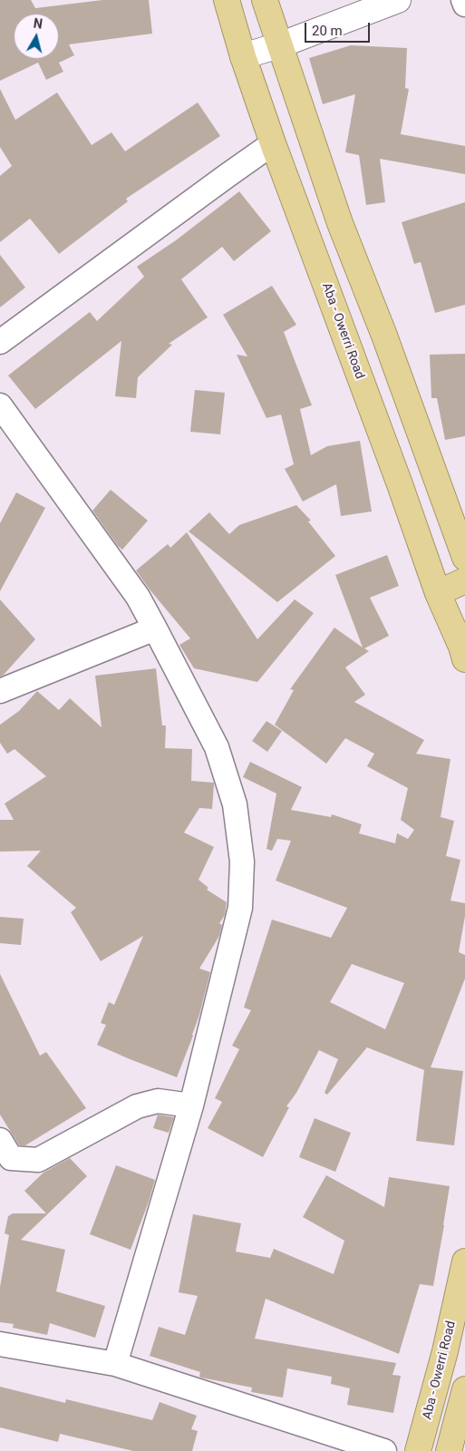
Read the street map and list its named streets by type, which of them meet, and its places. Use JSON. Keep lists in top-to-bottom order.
{
  "streets": {
    "highway": ["Aba - Owerri Road"]
  },
  "scale_bar": "20 m",
  "north": "top"
}
